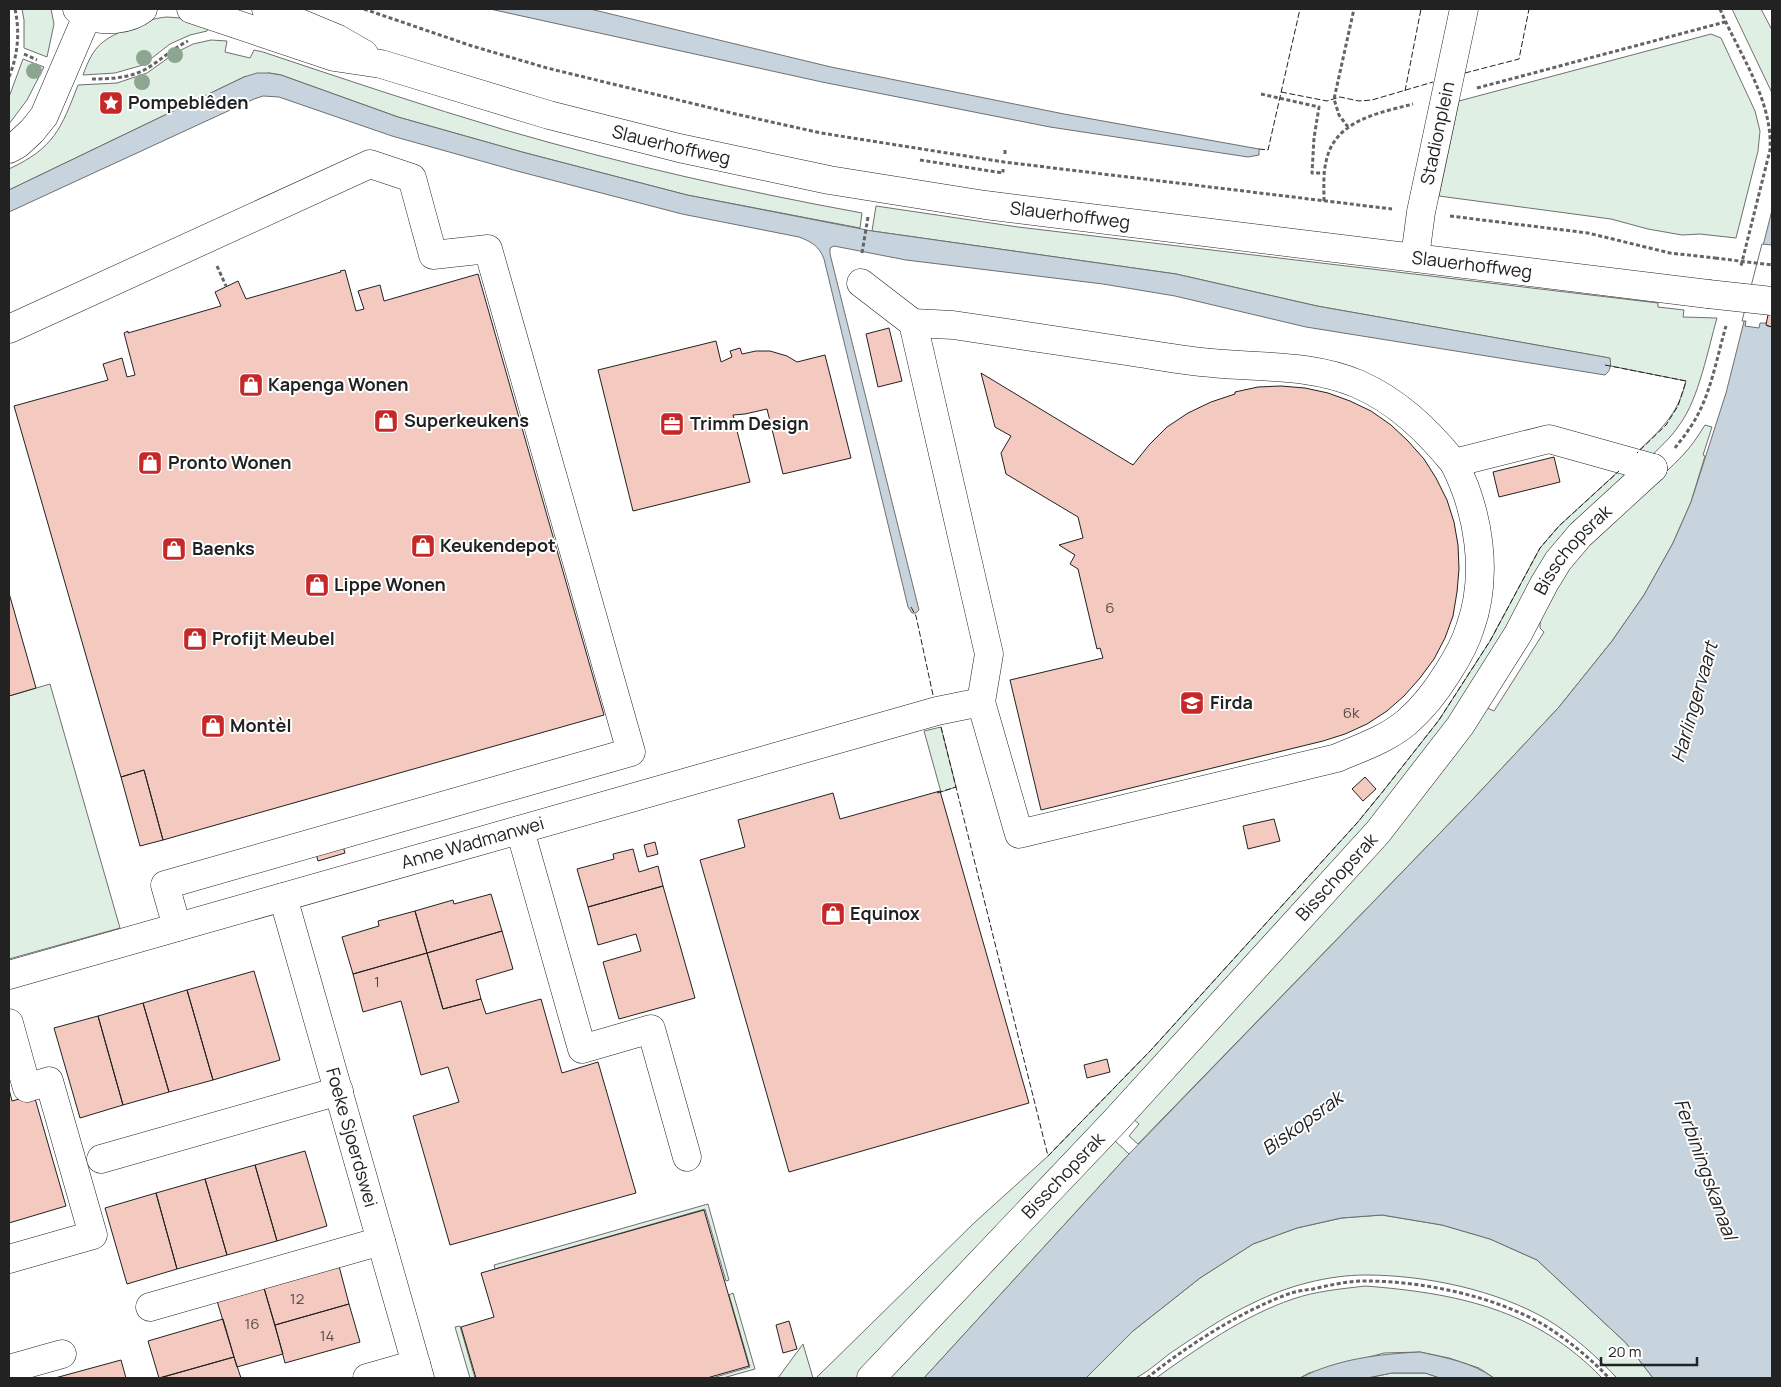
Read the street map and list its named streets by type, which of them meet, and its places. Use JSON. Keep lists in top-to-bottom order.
{
  "streets": {
    "main road": [
      "Stadionplein",
      "Slauerhoffweg",
      "Bisschopsrak",
      "Anne Wadmanwei",
      "Foeke Sjoerdswei"
    ]
  },
  "crossings": [
    ["Stadionplein", "Slauerhoffweg"],
    ["Anne Wadmanwei", "Foeke Sjoerdswei"]
  ],
  "water": ["Harlingervaart", "Biskopsrak", "Ferbiningskanaal"],
  "places": {
    "place": ["Pompeblêden"],
    "shop": [
      "Kapenga Wonen",
      "Superkeukens",
      "Pronto Wonen",
      "Keukendepot",
      "Baenks",
      "Lippe Wonen",
      "Profijt Meubel",
      "Montèl",
      "Equinox"
    ],
    "office": ["Trimm Design"],
    "school or university": ["Firda"]
  },
  "house_numbers": [
    "6",
    "6k",
    "1",
    "12",
    "16",
    "14"
  ],
  "scale_bar": "20 m"
}
